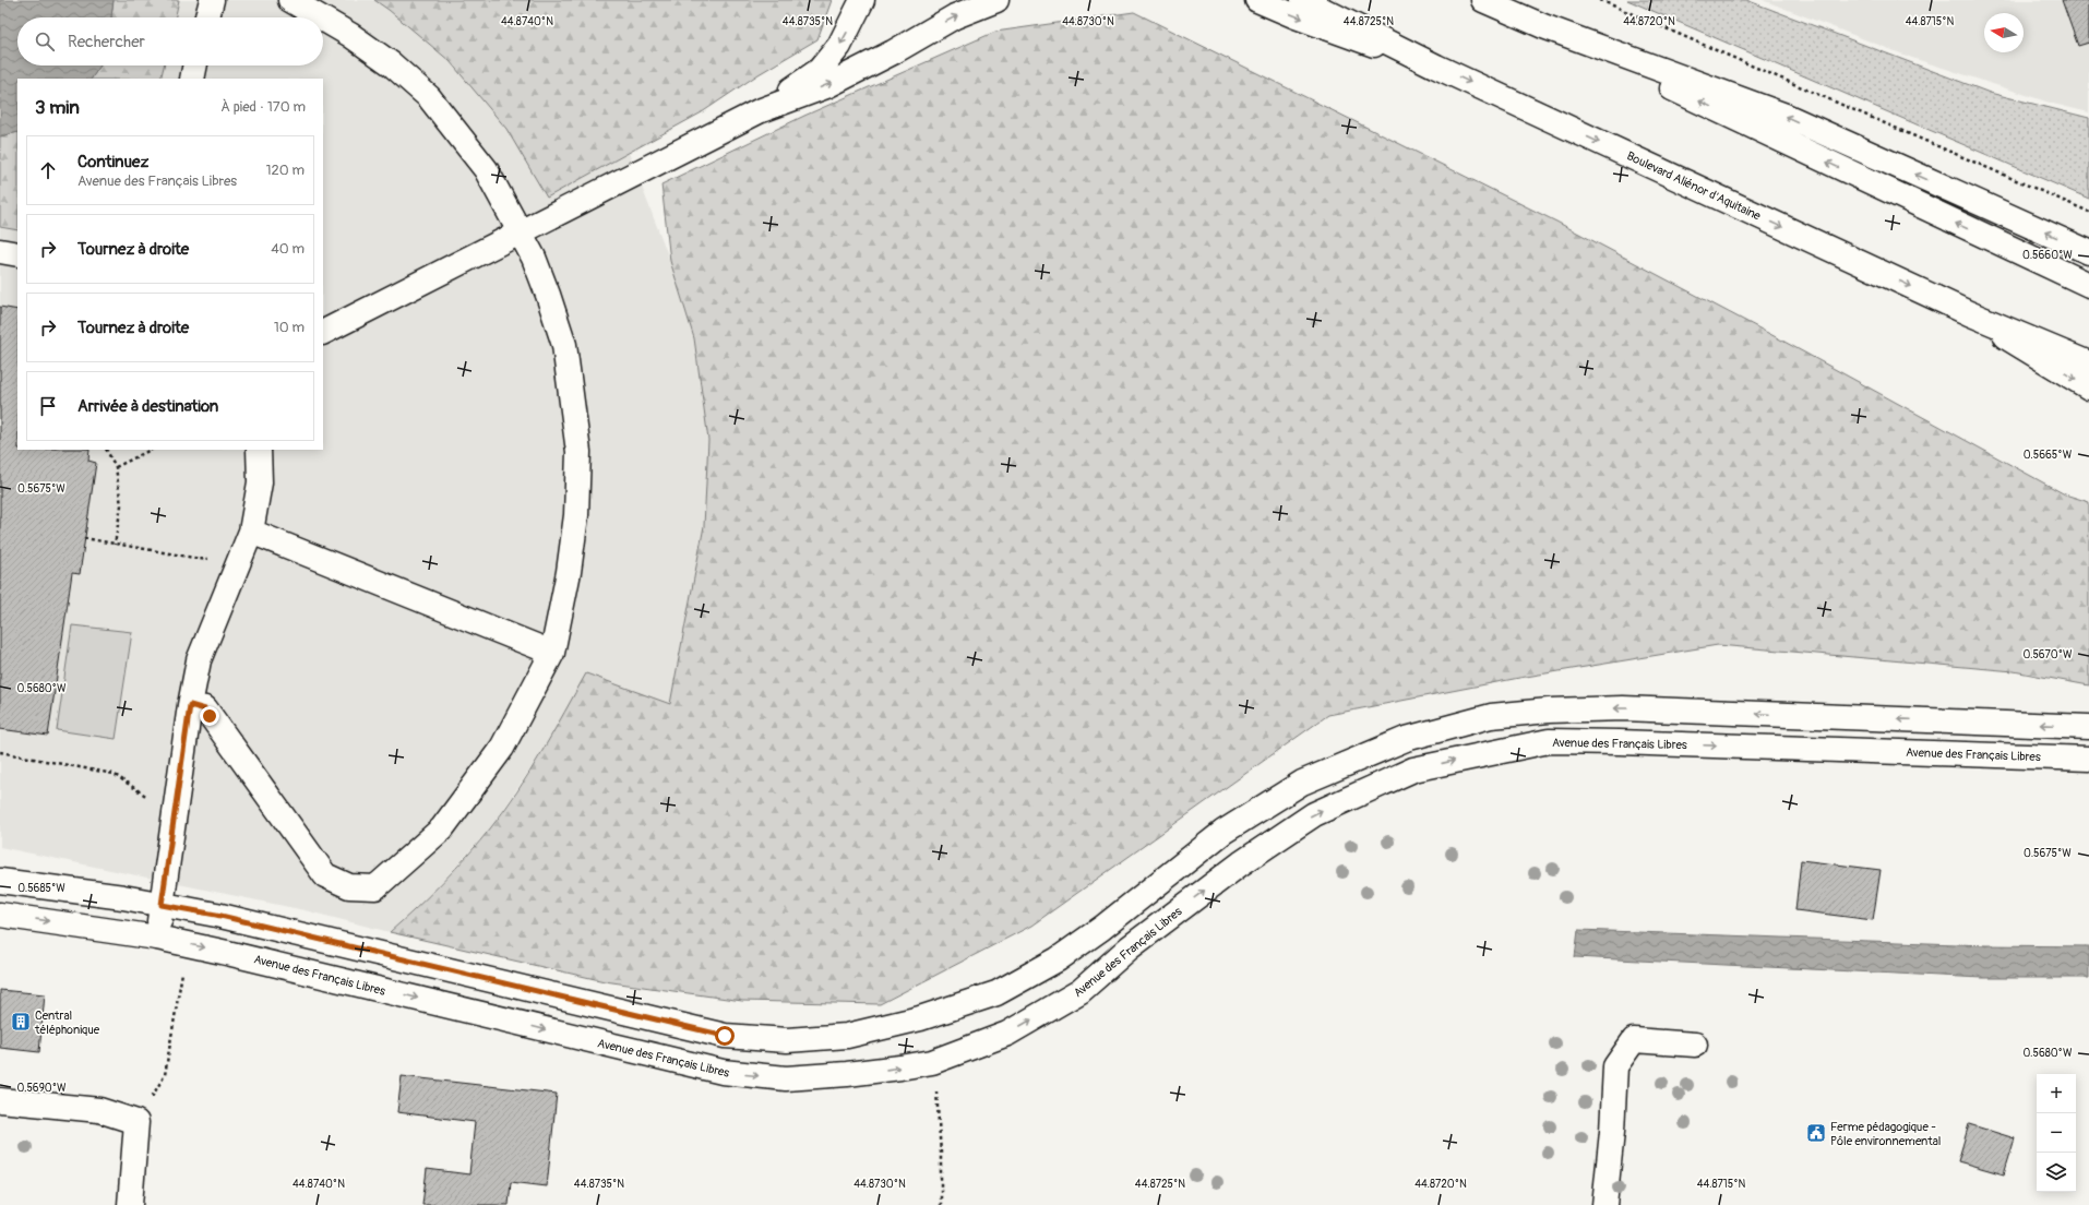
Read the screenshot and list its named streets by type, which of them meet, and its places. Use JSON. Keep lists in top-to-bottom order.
{
  "streets": {
    "main road": ["Boulevard Aliénor d'Aquitaine", "Avenue des Français Libres"]
  },
  "places": {
    "building": ["Central téléphonique"],
    "public building": ["Ferme pédagogique - Pôle environnemental"]
  },
  "north": "left",
  "page": {
    "search": "Rechercher",
    "heading": ["3 min", "À pied · 170 m"],
    "list": [
      ["Continuez", "Avenue des Français Libres", "120 m"],
      ["Tournez à droite", "40 m"],
      ["Tournez à droite", "10 m"],
      "Arrivée à destination"
    ],
    "map_buttons": ["+", "−"]
  },
  "coordinates": [
    "44.8740°N",
    "44.8735°N",
    "44.8730°N",
    "44.8725°N",
    "44.8720°N",
    "44.8715°N",
    "0.5660°W",
    "0.5665°W",
    "0.5675°W",
    "0.5670°W",
    "0.5680°W",
    "0.5685°W",
    "0.5690°W"
  ]
}
